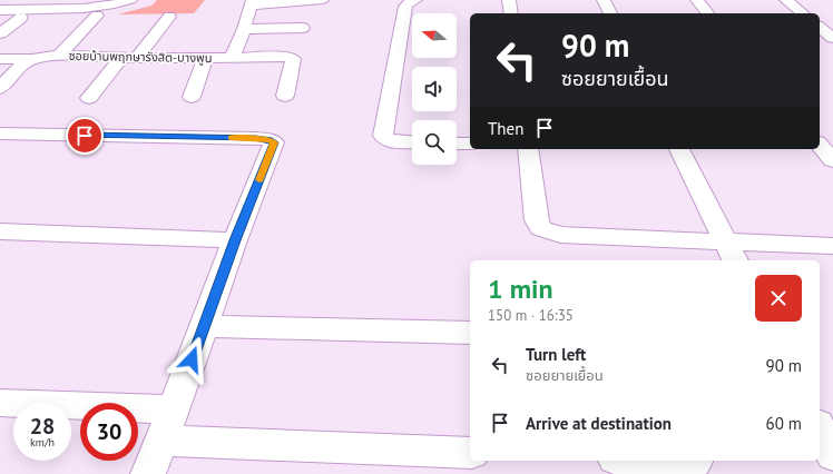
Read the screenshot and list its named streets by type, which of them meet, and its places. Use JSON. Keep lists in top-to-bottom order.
{
  "streets": {
    "street": ["ซอยบ้านพฤกษารังสิต-บางพูน"]
  },
  "north": "left",
  "page": {
    "turn": ["90 m", "ซอยยายเยื้อน"],
    "then": "Then",
    "heading": ["1 min", "150 m · 16:35"],
    "list": [
      {
        "name": "Turn left",
        "note": "ซอยยายเยื้อน",
        "value": "90 m"
      },
      {
        "name": "Arrive at destination",
        "value": "60 m"
      }
    ],
    "speed": "28 km/h",
    "limit": "30"
  }
}
